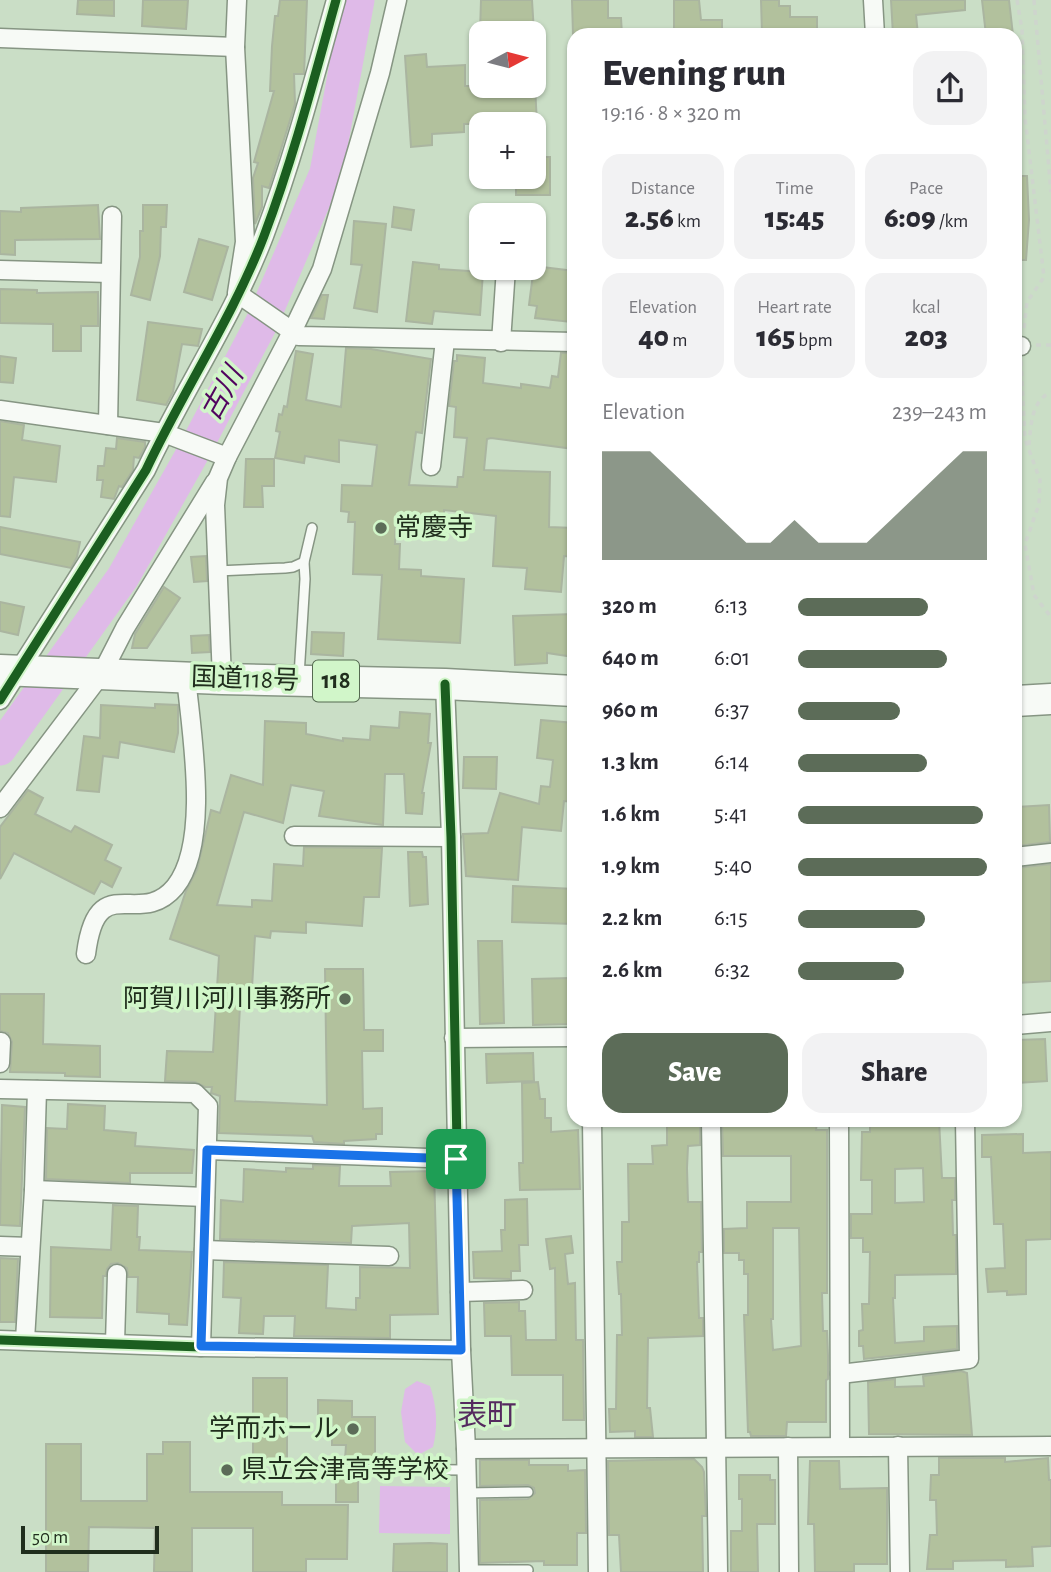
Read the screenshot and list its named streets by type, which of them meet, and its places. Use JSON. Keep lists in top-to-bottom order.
{
  "streets": {
    "highway": ["国道118号", "118"]
  },
  "districts": ["表町"],
  "water": ["古川"],
  "places": [
    "常慶寺",
    "阿賀川河川事務所",
    "学而ホール",
    "県立会津高等学校"
  ],
  "scale_bar": "50 m",
  "north": "right",
  "page": {
    "map_buttons": ["+", "−"],
    "heading": ["Evening run", "19:16 · 8 × 320 m"],
    "stats": [
      ["Distance", "2.56 km"],
      ["Time", "15:45"],
      ["Pace", "6:09 /km"],
      ["Elevation", "40 m"],
      ["Heart rate", "165 bpm"],
      ["kcal", "203"]
    ],
    "chart": ["Elevation", "239–243 m"],
    "list": [
      {
        "name": "320 m",
        "note": "6:13"
      },
      {
        "name": "640 m",
        "note": "6:01"
      },
      {
        "name": "960 m",
        "note": "6:37"
      },
      {
        "name": "1.3 km",
        "note": "6:14"
      },
      {
        "name": "1.6 km",
        "note": "5:41"
      },
      {
        "name": "1.9 km",
        "note": "5:40"
      },
      {
        "name": "2.2 km",
        "note": "6:15"
      },
      {
        "name": "2.6 km",
        "note": "6:32"
      }
    ],
    "buttons": ["Save", "Share"],
    "scale": "50 m"
  }
}
